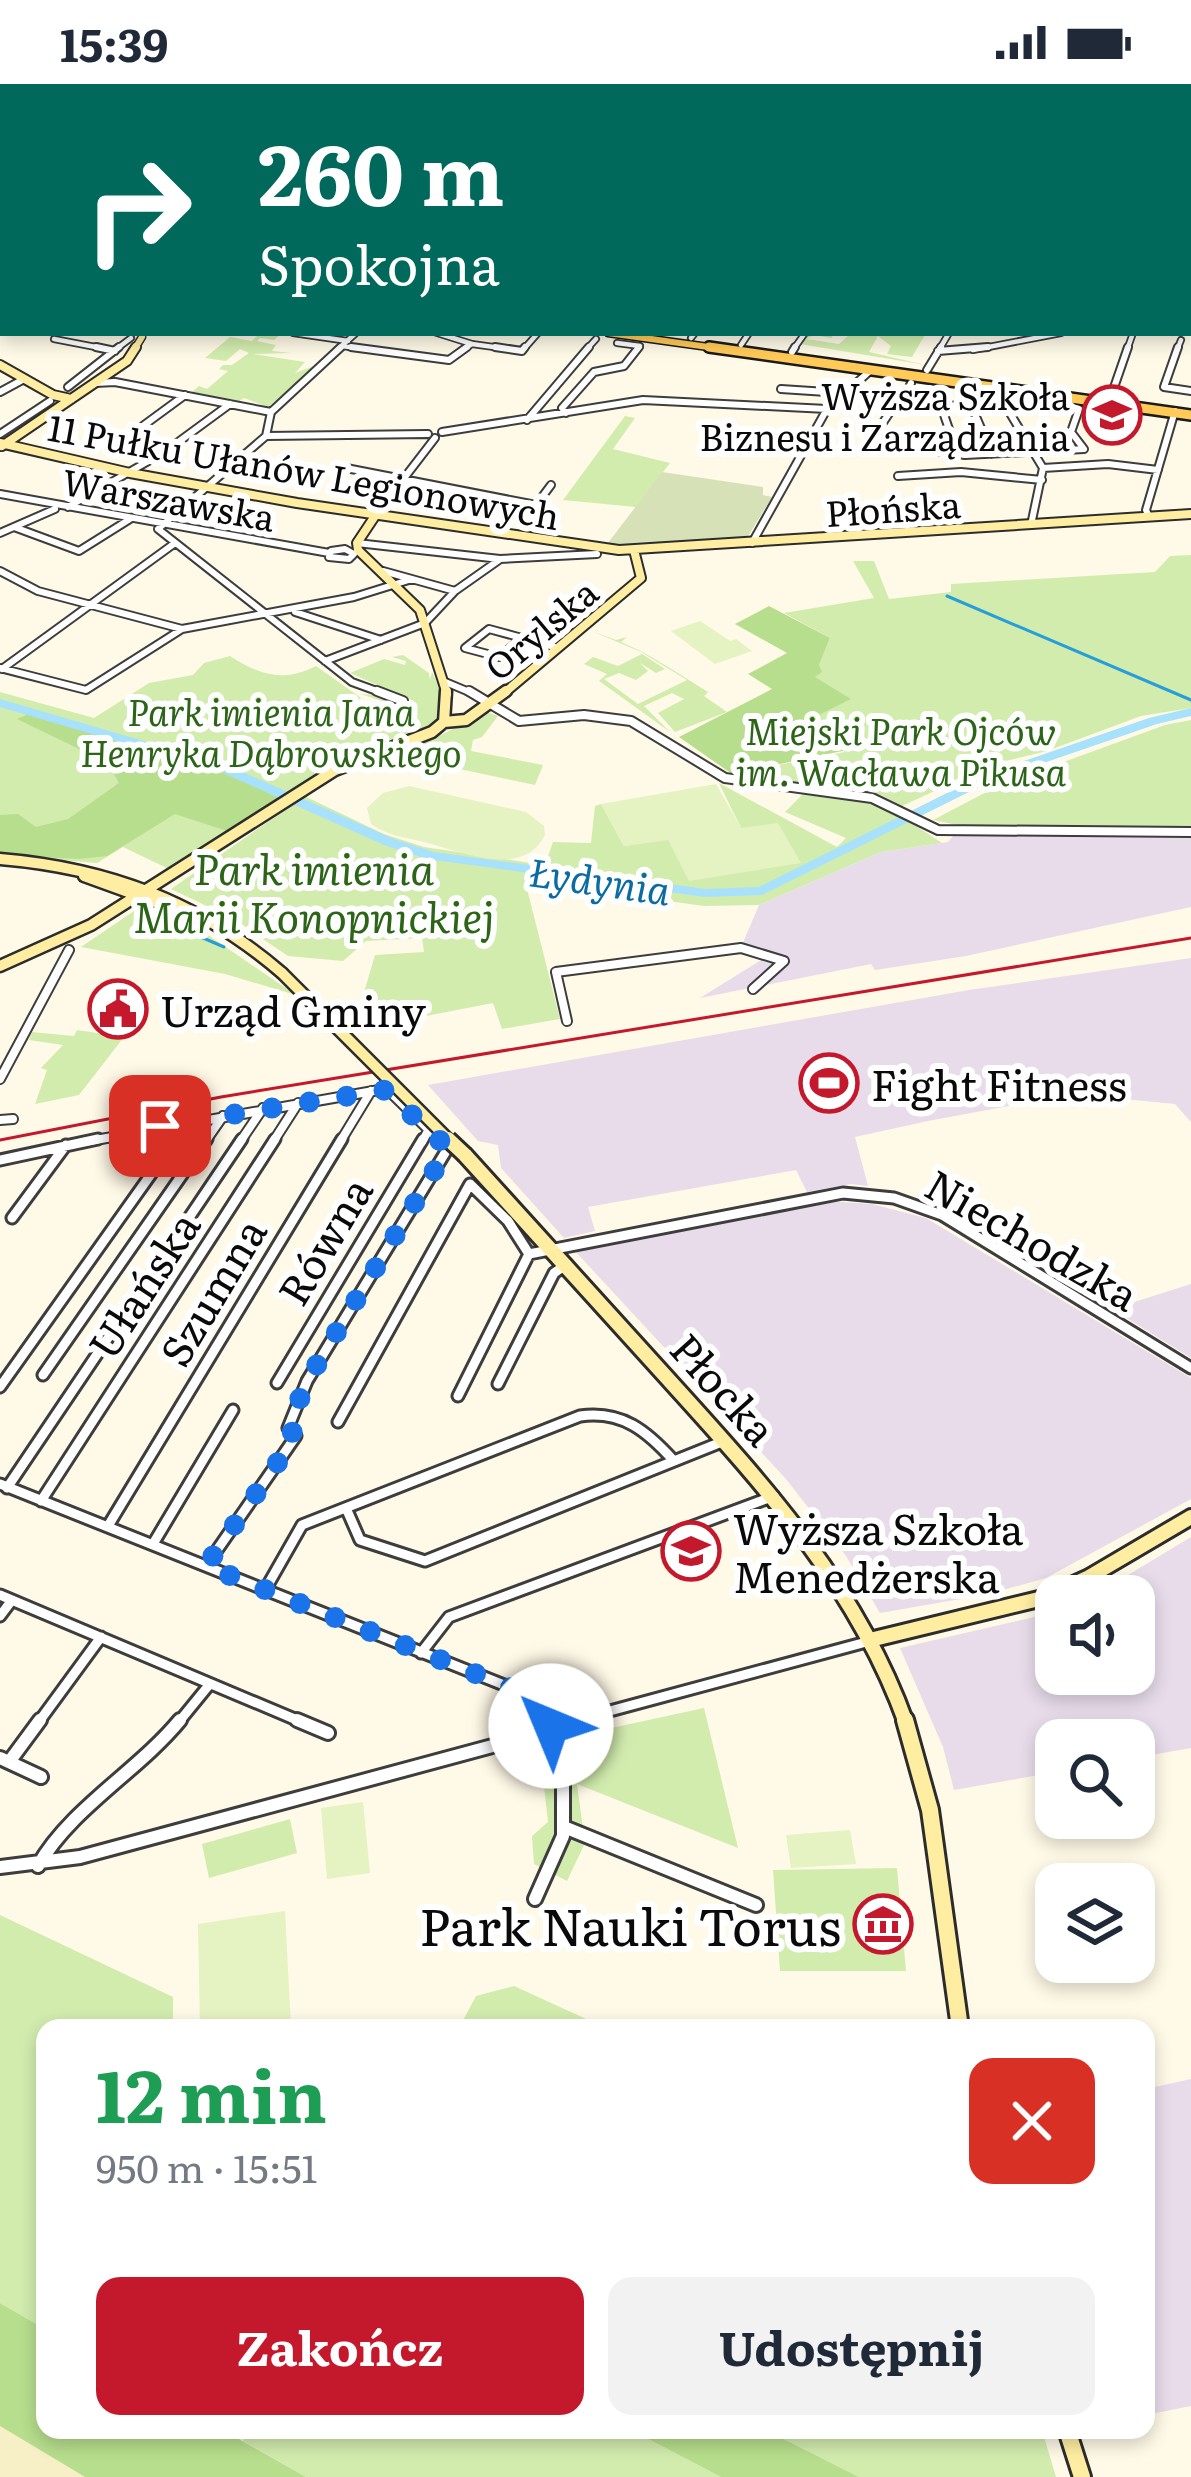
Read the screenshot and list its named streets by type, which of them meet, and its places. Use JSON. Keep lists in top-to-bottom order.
{
  "streets": {
    "street": [
      "11 Pułku Ułanów Legionowych",
      "Warszawska",
      "Płońska",
      "Orylska",
      "Niechodzka",
      "Równa",
      "Ułańska",
      "Szumna",
      "Płocka"
    ]
  },
  "crossings": [
    ["11 Pułku Ułanów Legionowych", "Płońska"],
    ["Płońska", "Orylska"],
    ["Orylska", "Płocka"],
    ["Niechodzka", "Płocka"]
  ],
  "water": ["Łydynia"],
  "parks": ["Park imienia Jana Henryka Dąbrowskiego", "Miejski Park Ojców im. Wacława Pikusa", "Park imienia Marii Konopnickiej"],
  "places": {
    "school or university": ["Wyższa Szkoła Biznesu i Zarządzania", "Wyższa Szkoła Menedżerska"],
    "public building": ["Urząd Gminy"],
    "sports": ["Fight Fitness"],
    "museum": ["Park Nauki Torus"]
  },
  "page": {
    "status": "15:39",
    "turn": ["260 m", "Spokojna"],
    "heading": ["12 min", "950 m · 15:51"],
    "buttons": ["Zakończ", "Udostępnij"]
  }
}
